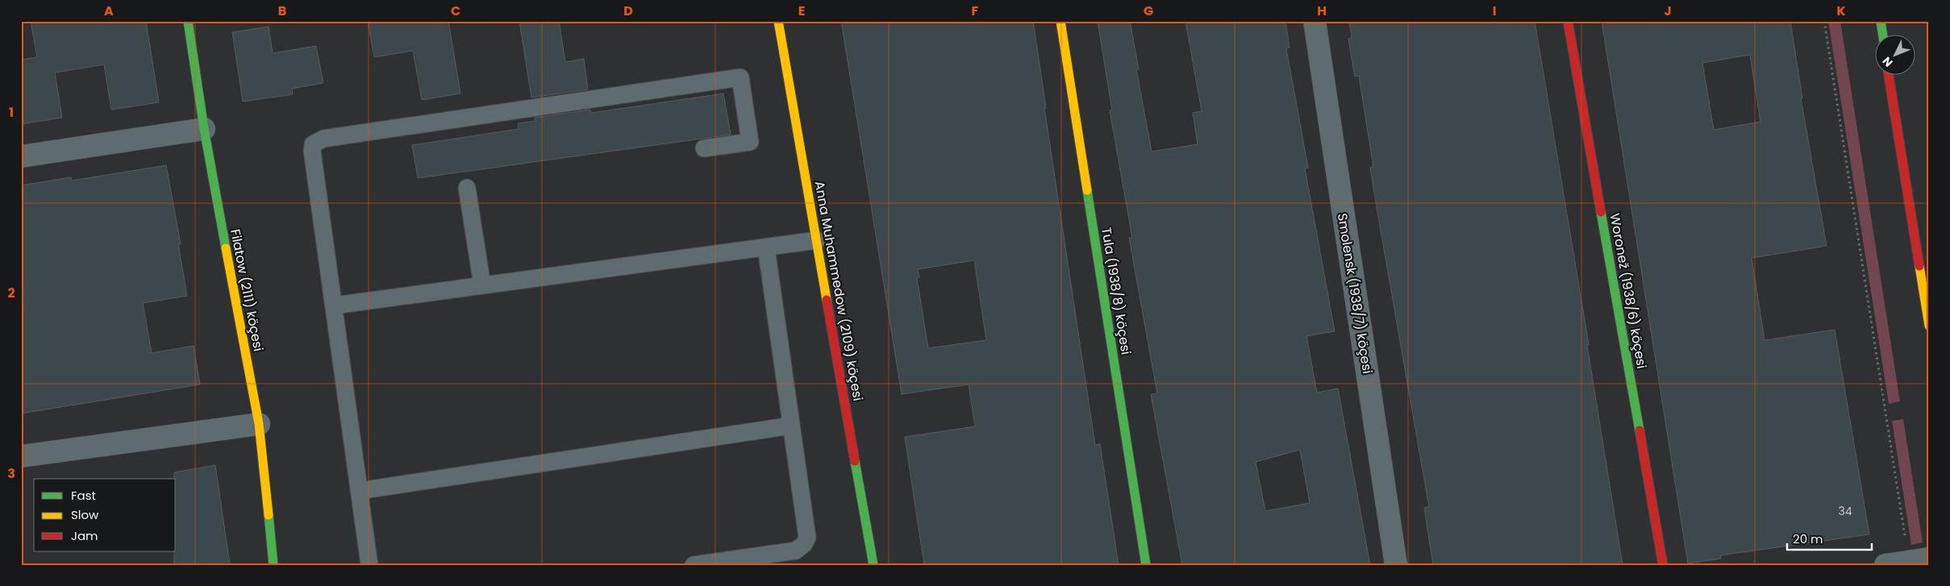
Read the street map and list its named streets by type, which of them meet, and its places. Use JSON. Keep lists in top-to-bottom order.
{
  "streets": {
    "street": [
      "Filatow (2111) köçesi",
      "Anna Muhammedow (2109) köçesi",
      "Tula (1938/8) köçesi",
      "Woronež (1938/6) köçesi",
      "Smolensk (1938/7) köçesi"
    ]
  },
  "house_numbers": ["34"],
  "legend": ["Fast", "Slow", "Jam"],
  "scale_bar": "20 m",
  "north": "bottom left",
  "grid": {
    "columns": [
      "A",
      "B",
      "C",
      "D",
      "E",
      "F",
      "G",
      "H",
      "I",
      "J",
      "K"
    ],
    "rows": ["1", "2", "3"]
  }
}
